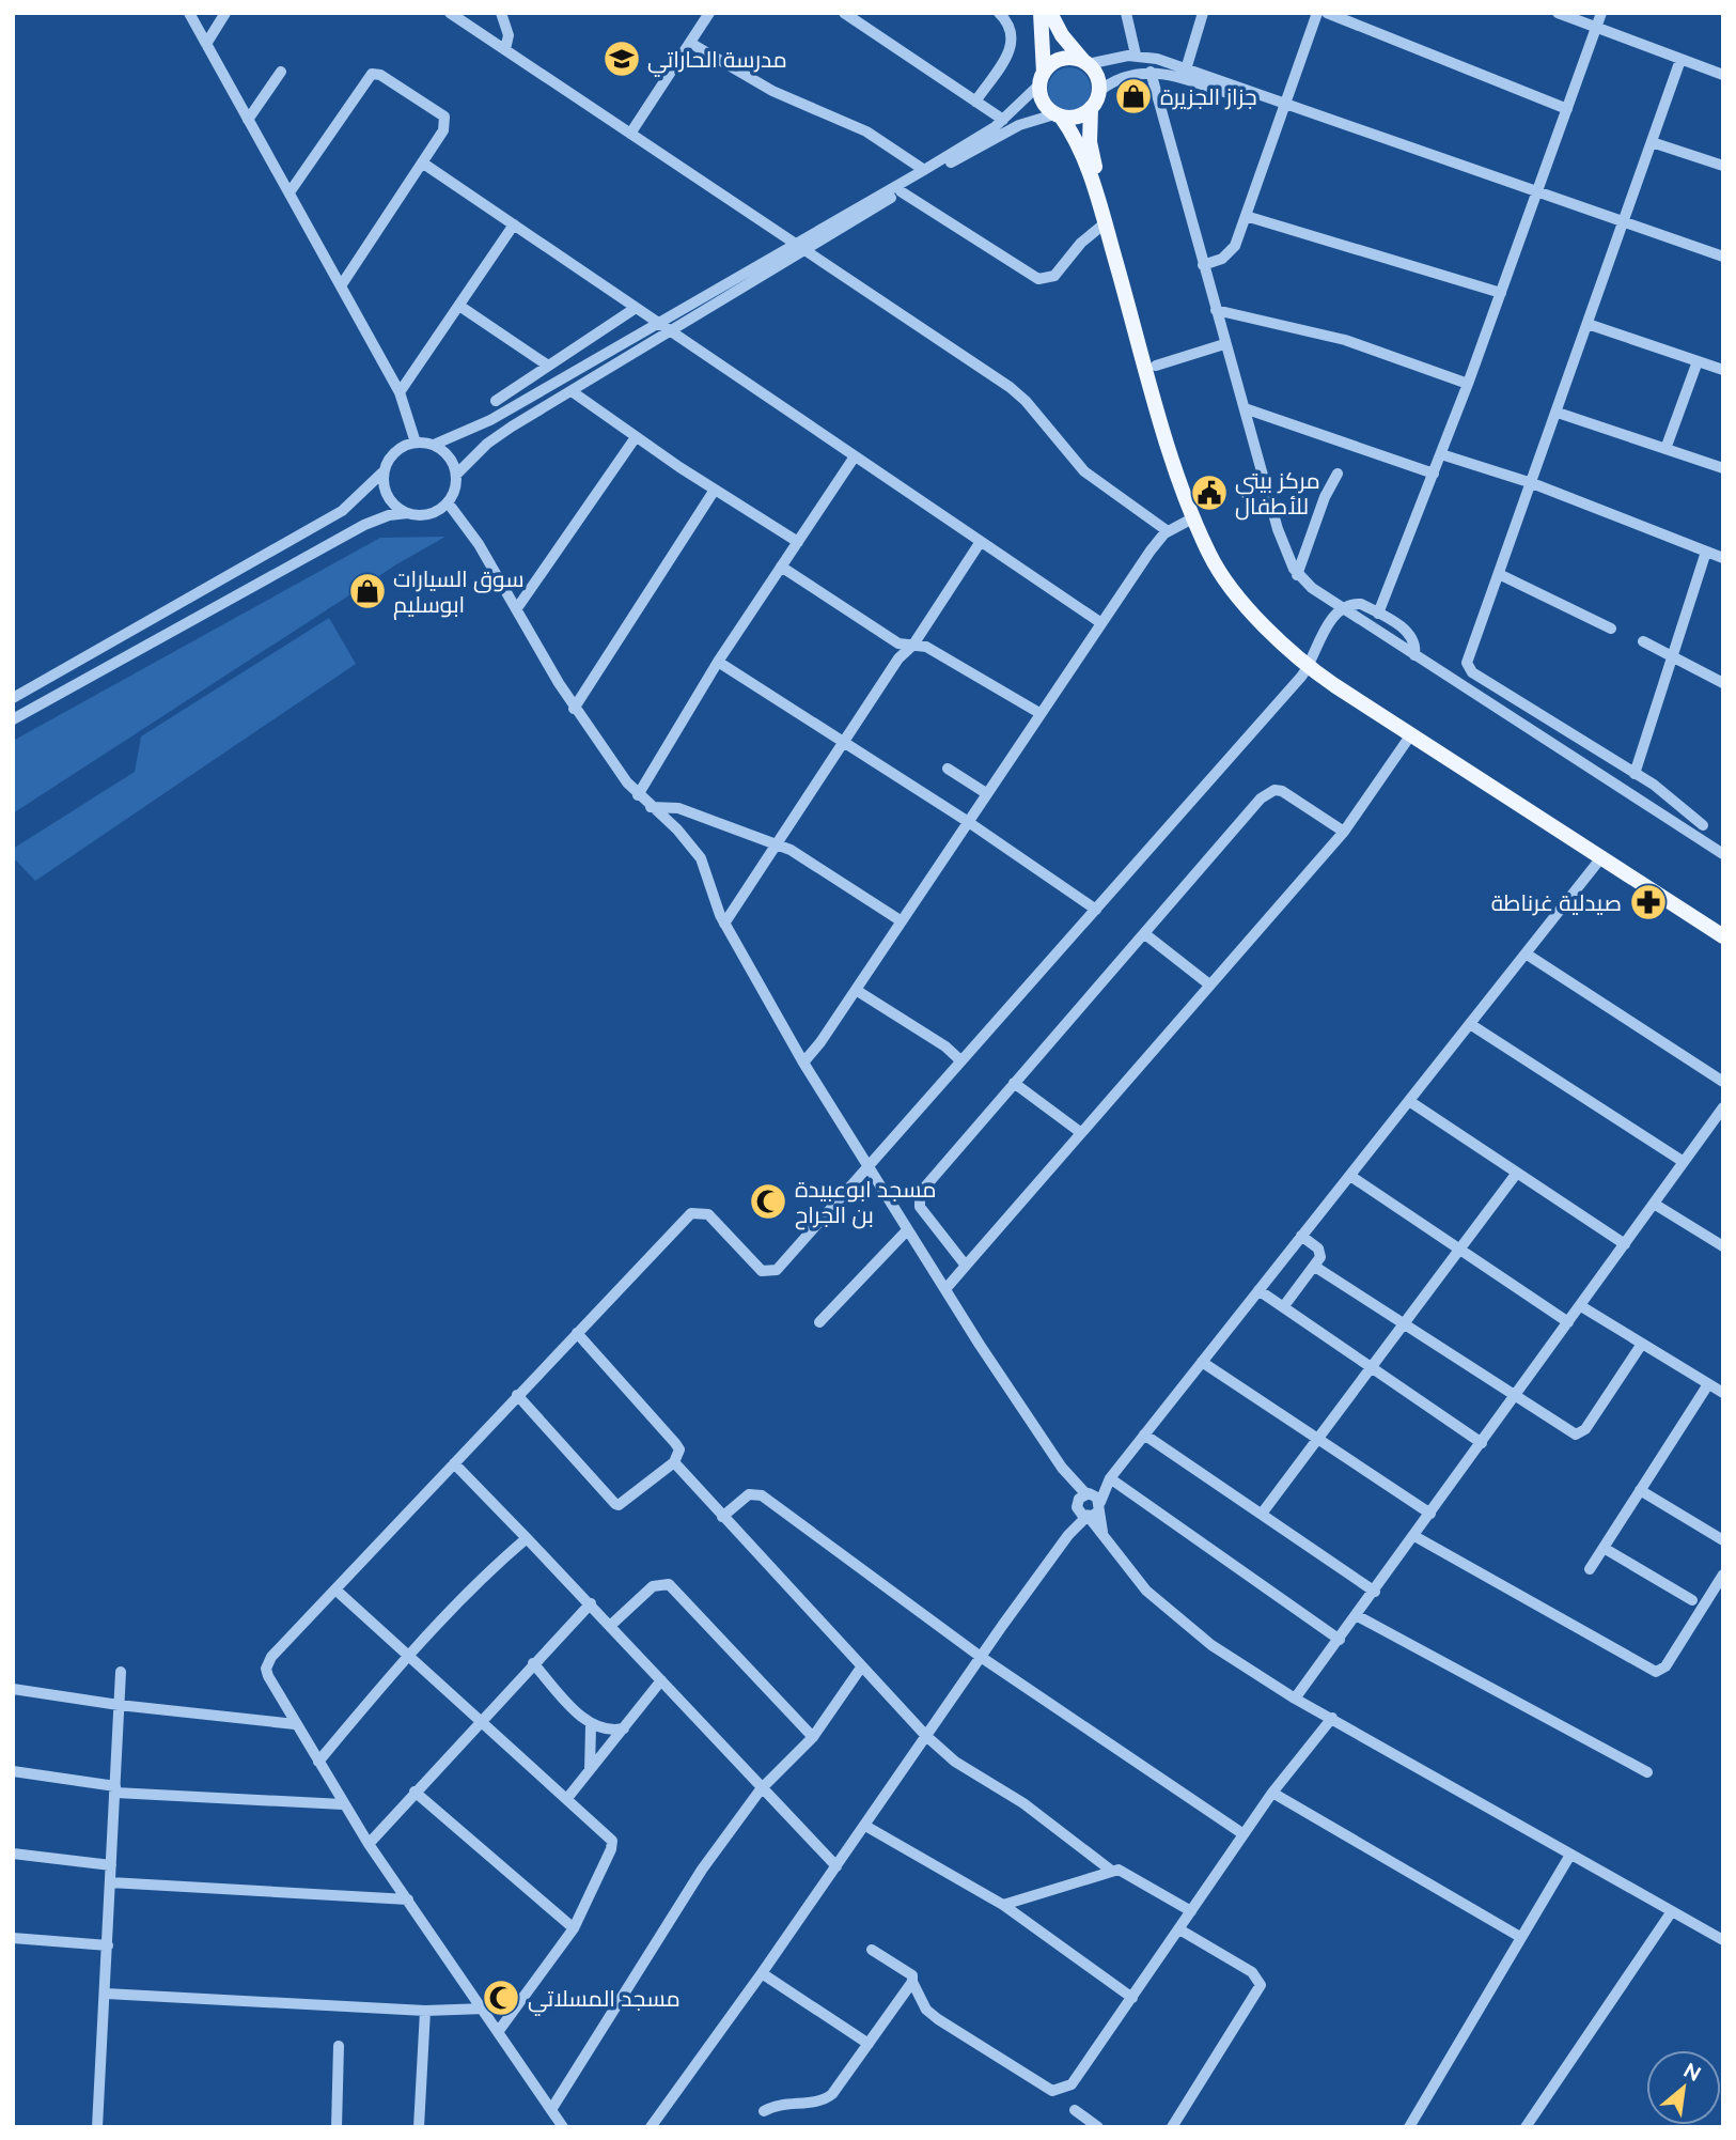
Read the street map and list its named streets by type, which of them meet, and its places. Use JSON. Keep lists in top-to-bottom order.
{
  "places": {
    "school or university": ["مدرسة الحاراتي"],
    "shop": ["جزاز الجزيرة", "سوق السيارات ابوسليم"],
    "public building": ["مركز بيتي للأطفال"],
    "pharmacy": ["صيدلية غرناطة"],
    "mosque": ["مسجد ابوعبيدة بن الجراح", "مسجد المسلاتي"]
  },
  "north": "top right"
}
